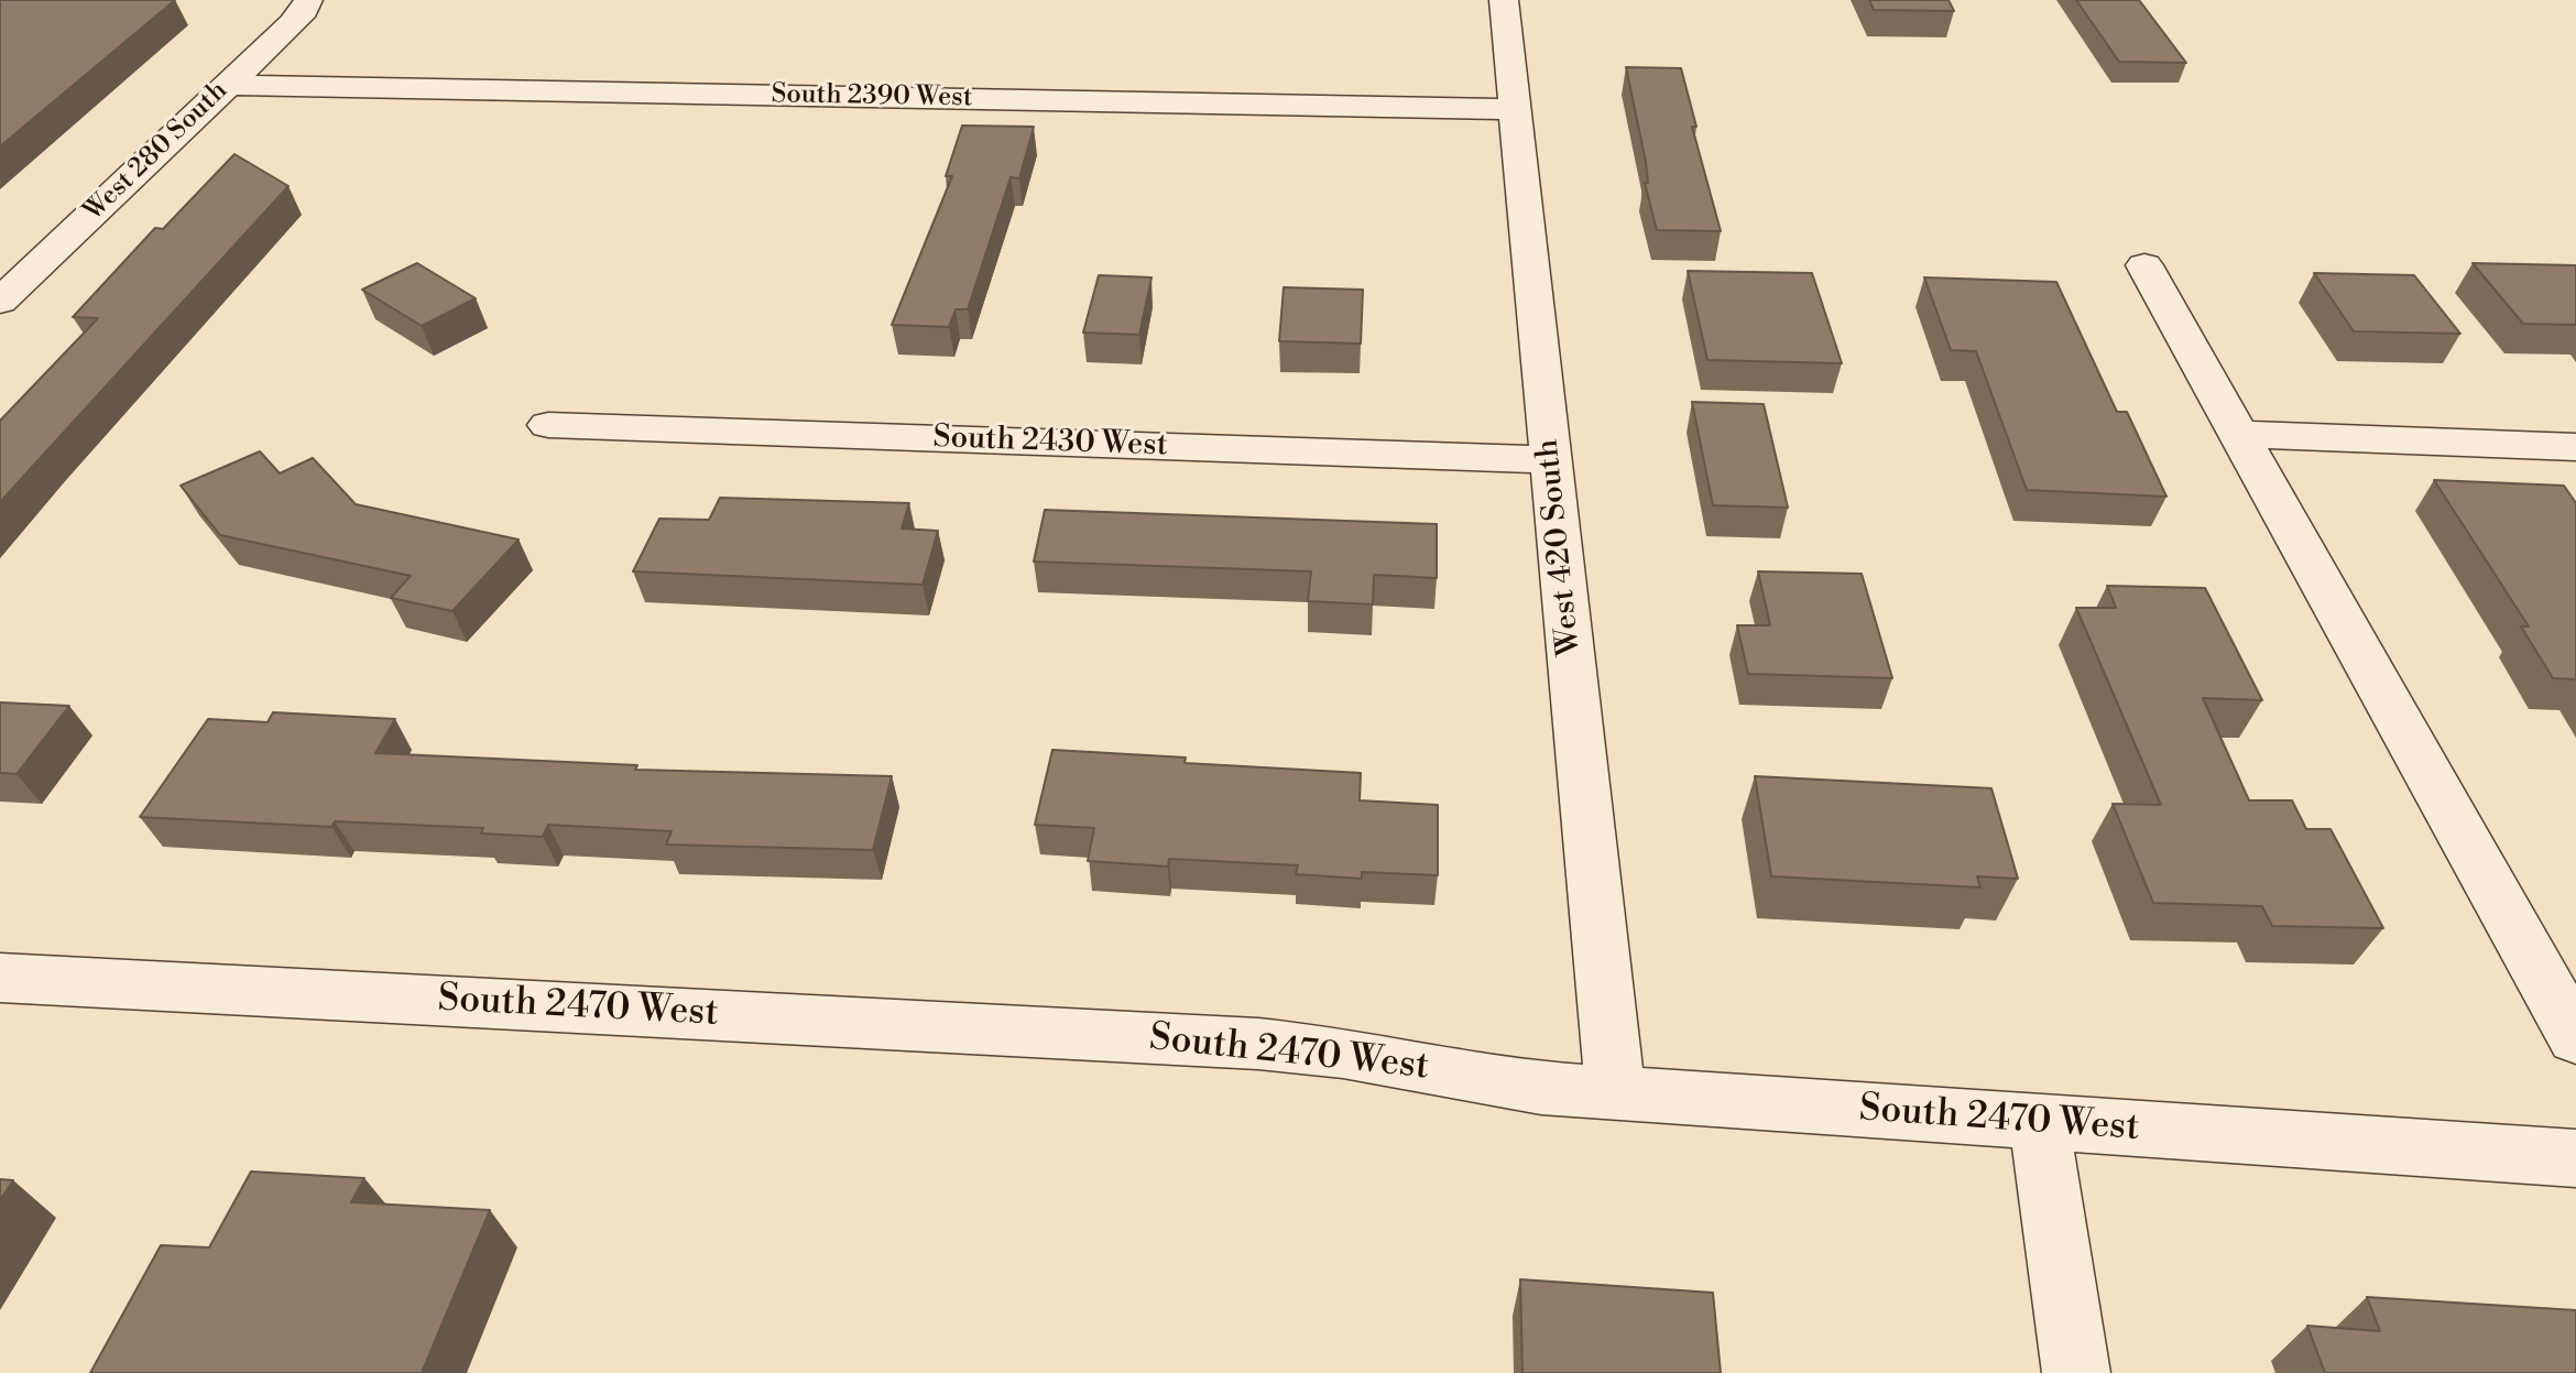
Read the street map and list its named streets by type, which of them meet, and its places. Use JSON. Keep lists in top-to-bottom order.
{
  "streets": {
    "street": [
      "South 2390 West",
      "West 280 South",
      "South 2430 West",
      "West 420 South",
      "South 2470 West"
    ]
  },
  "crossings": [
    ["South 2390 West", "West 280 South"],
    ["South 2390 West", "West 420 South"],
    ["South 2430 West", "West 420 South"],
    ["West 420 South", "South 2470 West"]
  ]
}
